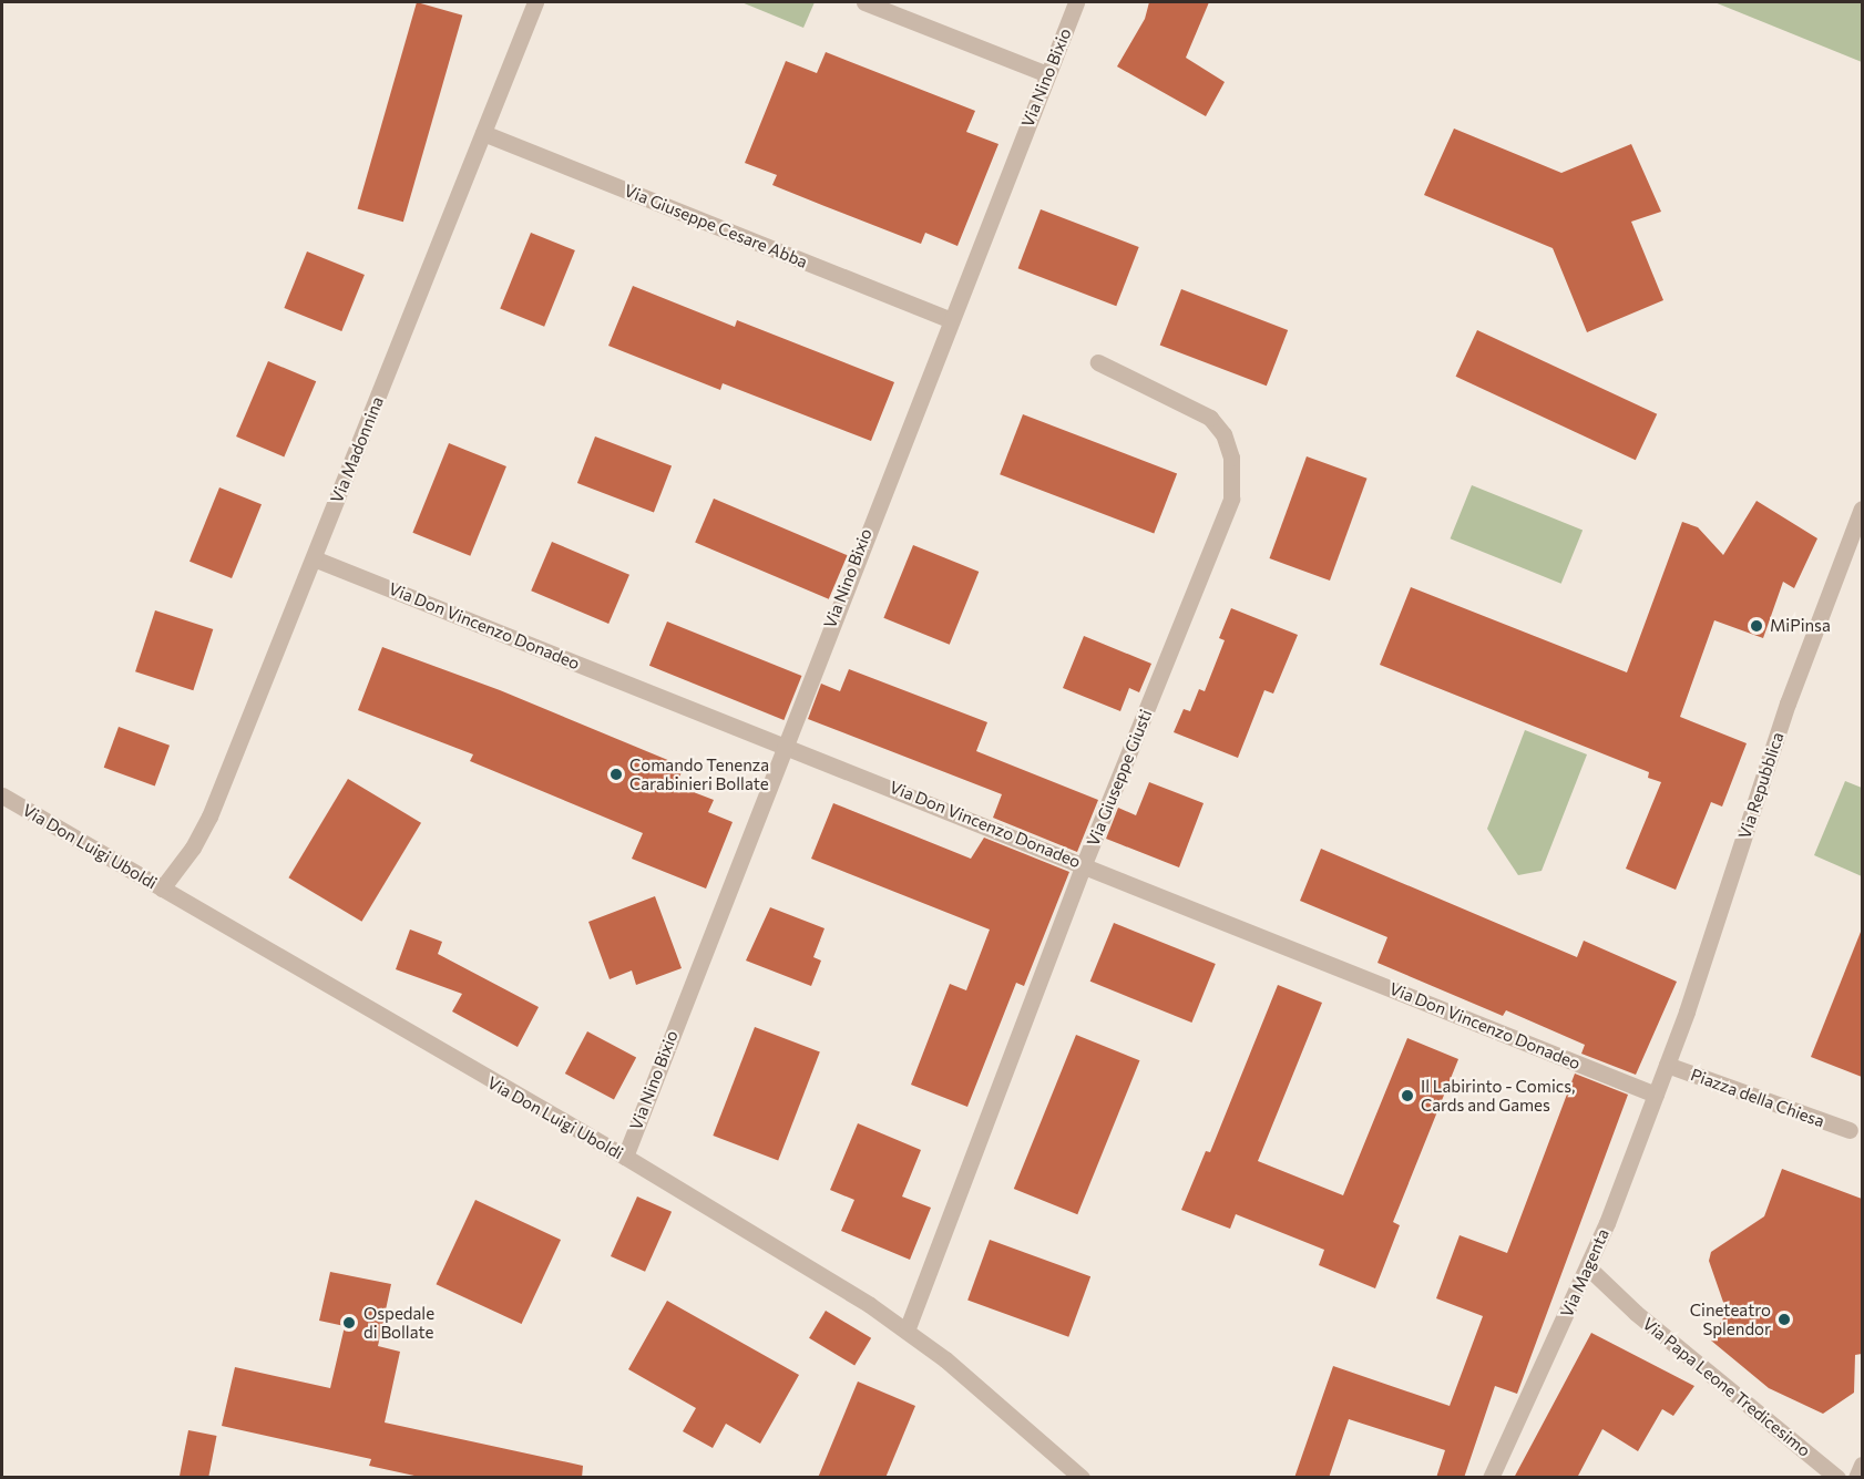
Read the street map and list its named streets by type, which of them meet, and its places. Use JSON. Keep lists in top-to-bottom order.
{
  "streets": {
    "street": [
      "Via Nino Bixio",
      "Via Giuseppe Cesare Abba",
      "Via Madonnina",
      "Via Don Vincenzo Donadeo",
      "Via Giuseppe Giusti",
      "Via Repubblica",
      "Via Don Luigi Uboldi",
      "Piazza della Chiesa",
      "Via Magenta",
      "Via Papa Leone Tredicesimo"
    ]
  },
  "crossings": [
    ["Via Nino Bixio", "Via Giuseppe Cesare Abba"],
    ["Via Nino Bixio", "Via Don Vincenzo Donadeo"],
    ["Via Nino Bixio", "Via Don Luigi Uboldi"],
    ["Via Giuseppe Cesare Abba", "Via Madonnina"],
    ["Via Madonnina", "Via Don Vincenzo Donadeo"],
    ["Via Madonnina", "Via Don Luigi Uboldi"],
    ["Via Don Vincenzo Donadeo", "Via Giuseppe Giusti"],
    ["Via Don Vincenzo Donadeo", "Via Magenta"],
    ["Via Giuseppe Giusti", "Via Don Luigi Uboldi"],
    ["Via Repubblica", "Piazza della Chiesa"],
    ["Via Repubblica", "Via Magenta"],
    ["Piazza della Chiesa", "Via Magenta"],
    ["Via Magenta", "Via Papa Leone Tredicesimo"]
  ],
  "places": [
    "MiPinsa",
    "Comando Tenenza Carabinieri Bollate",
    "Il Labirinto - Comics, Cards and Games",
    "Cineteatro Splendor",
    "Ospedale di Bollate"
  ]
}
